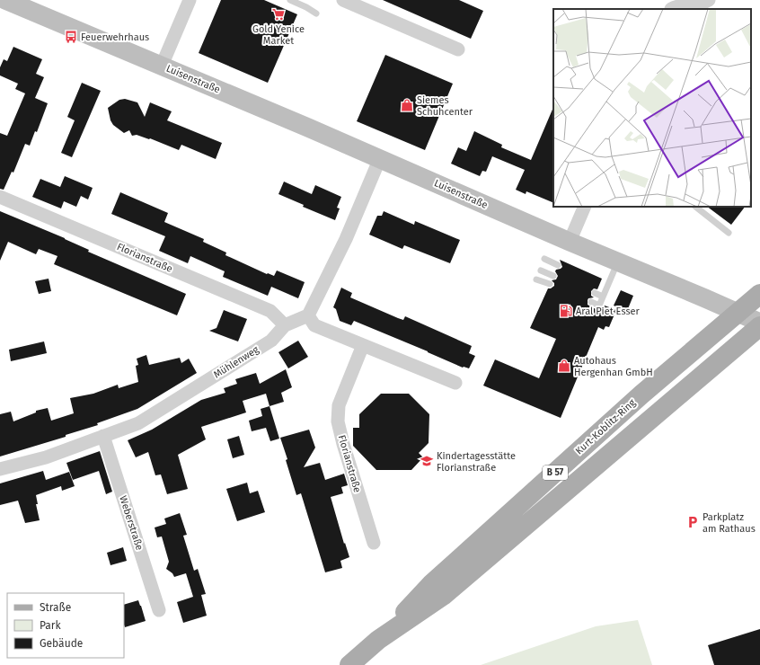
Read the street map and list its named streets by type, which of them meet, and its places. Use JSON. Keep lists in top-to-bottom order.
{
  "streets": {
    "main road": ["Luisenstraße", "Kurt-Koblitz-Ring", "B 57"],
    "street": ["Florianstraße", "Mühlenweg", "Weberstraße"]
  },
  "crossings": [
    ["Luisenstraße", "Kurt-Koblitz-Ring"],
    ["Florianstraße", "Mühlenweg"],
    ["Mühlenweg", "Weberstraße"]
  ],
  "places": {
    "supermarket": ["Gold Yenice Market"],
    "bus stop": ["Feuerwehrhaus"],
    "shop": ["Siemes Schuhcenter", "Autohaus Hergenhan GmbH"],
    "fuel station": ["Aral Piet Esser"],
    "school or university": ["Kindertagesstätte Florianstraße"],
    "parking": ["Parkplatz am Rathaus"]
  },
  "legend": ["Straße", "Park", "Gebäude"]
}
